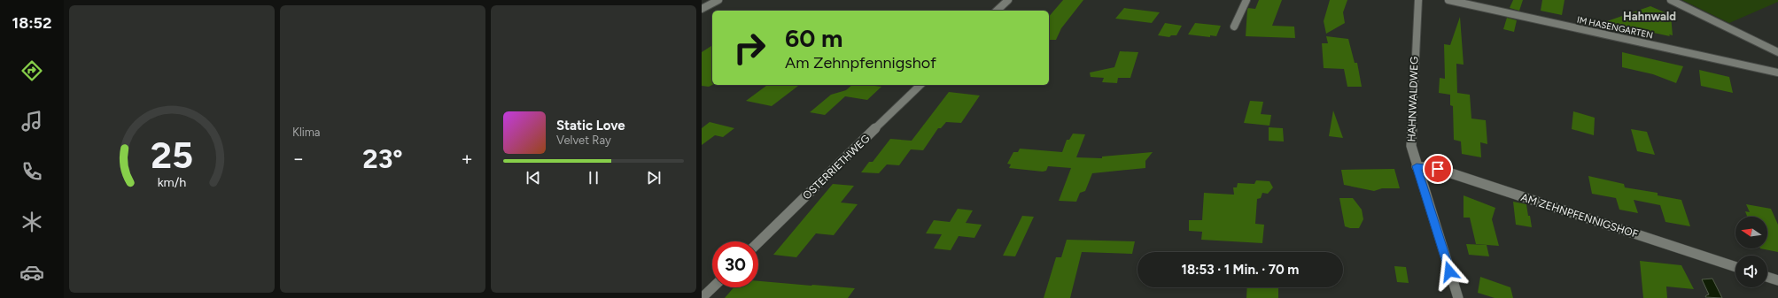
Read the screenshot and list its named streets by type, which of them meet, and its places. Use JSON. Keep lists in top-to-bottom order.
{
  "streets": {
    "street": [
      "IM HASENGARTEN",
      "HAHNWALDWEG",
      "OSTERRIETHWEG",
      "AM ZEHNPFENNIGSHOF"
    ]
  },
  "crossings": [
    ["HAHNWALDWEG", "AM ZEHNPFENNIGSHOF"]
  ],
  "districts": ["Hahnwald"],
  "north": "left",
  "page": {
    "tabs": "18:52",
    "tile": "Klima",
    "turn": ["60 m", "Am Zehnpfennigshof"],
    "song": ["Static Love", "Velvet Ray"],
    "heat": ["−", "23°", "+"],
    "limit": "30",
    "trip": "18:53 · 1 Min. · 70 m",
    "gauge": ["25", "km/h"]
  }
}
